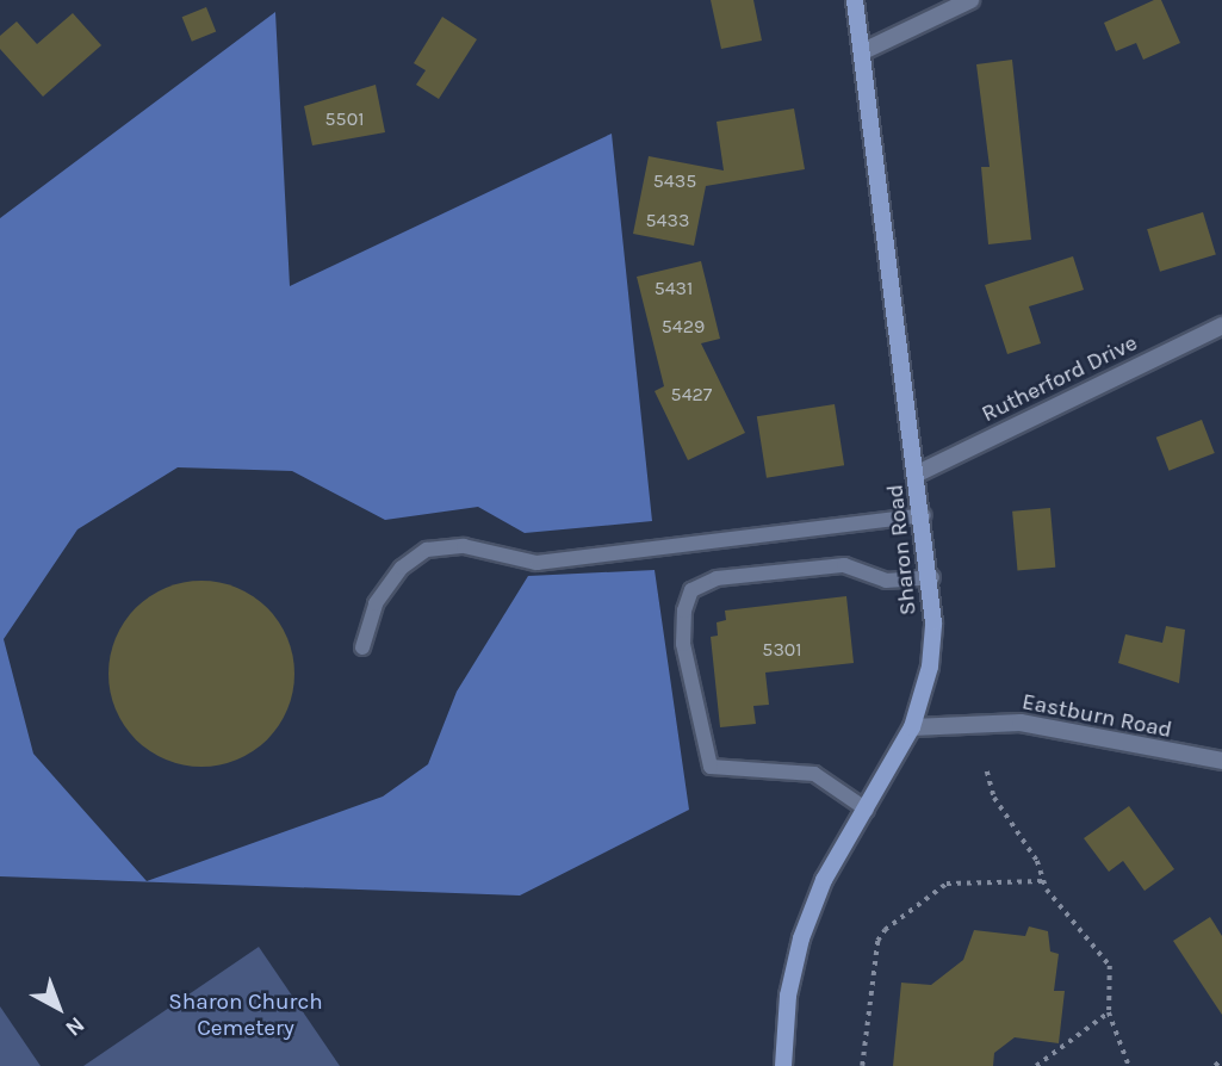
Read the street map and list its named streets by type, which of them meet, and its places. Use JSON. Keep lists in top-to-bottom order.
{
  "streets": {
    "main road": ["Sharon Road"],
    "street": ["Rutherford Drive", "Eastburn Road"]
  },
  "crossings": [
    ["Rutherford Drive", "Sharon Road"],
    ["Sharon Road", "Eastburn Road"]
  ],
  "parks": ["Sharon Church Cemetery"],
  "house_numbers": [
    "5501",
    "5435",
    "5433",
    "5431",
    "5429",
    "5427",
    "5301"
  ],
  "north": "bottom right"
}
